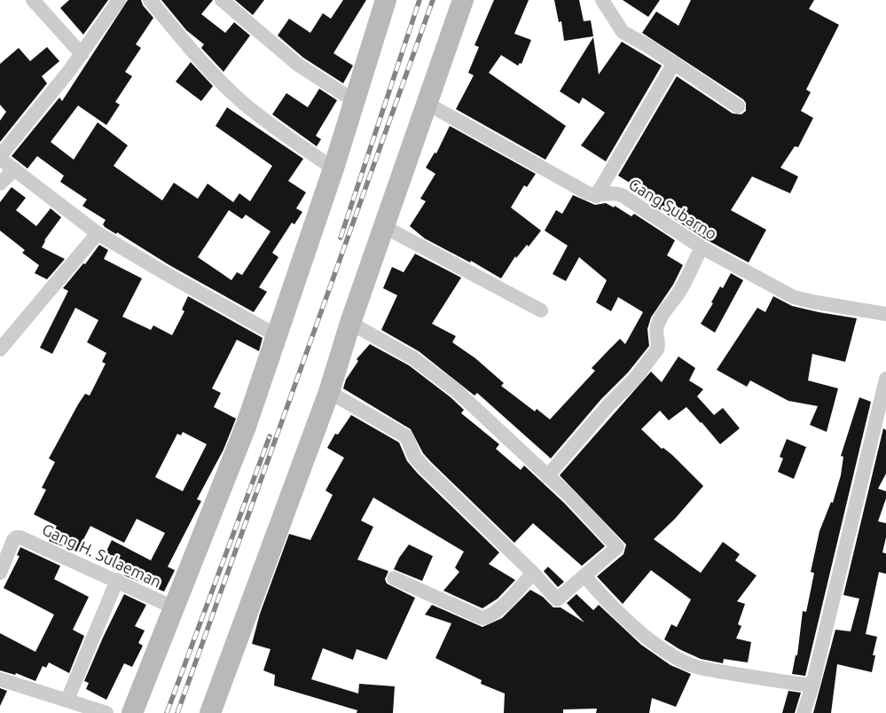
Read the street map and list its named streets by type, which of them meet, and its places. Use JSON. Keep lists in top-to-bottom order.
{
  "streets": {
    "street": ["Gang Subarno", "Gang H. Sulaeman"]
  }
}
